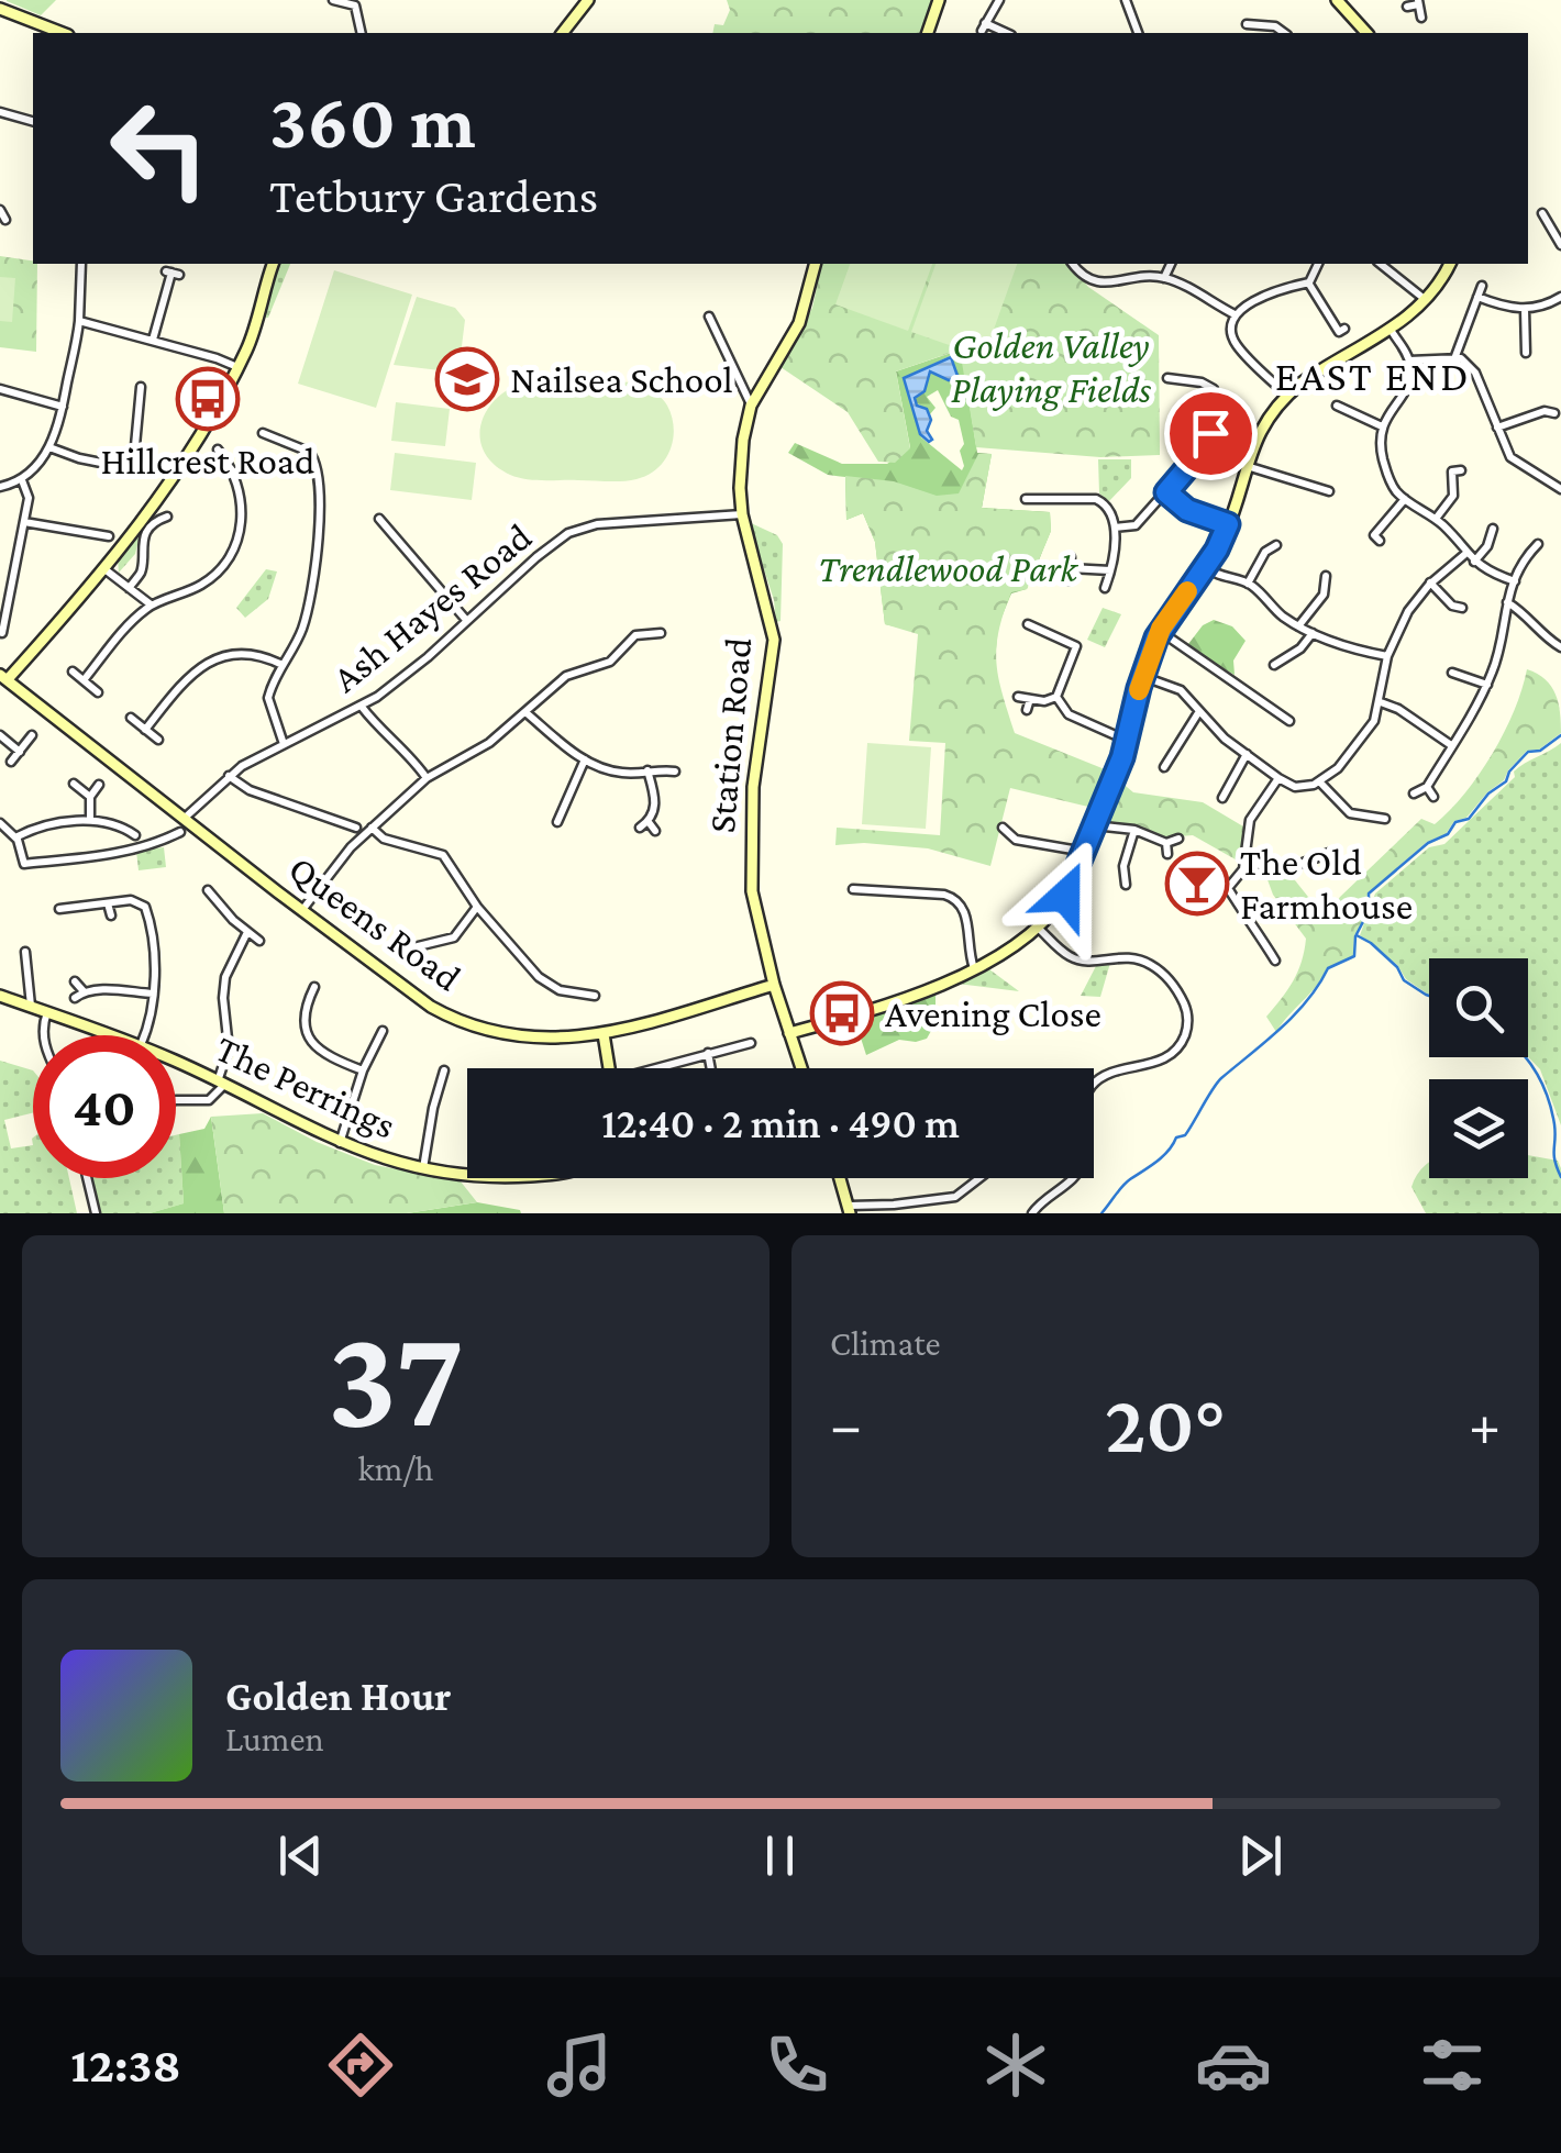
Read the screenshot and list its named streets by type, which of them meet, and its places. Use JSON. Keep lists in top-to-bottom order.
{
  "streets": {
    "street": [
      "Ash Hayes Road",
      "Station Road",
      "Queens Road",
      "The Perrings"
    ]
  },
  "crossings": [
    ["Ash Hayes Road", "Station Road"],
    ["Ash Hayes Road", "Queens Road"],
    ["Station Road", "Queens Road"]
  ],
  "districts": ["EAST END"],
  "parks": ["Golden Valley Playing Fields", "Trendlewood Park"],
  "places": {
    "school or university": ["Nailsea School"],
    "bus stop": ["Hillcrest Road", "Avening Close"],
    "bar": ["The Old Farmhouse"]
  },
  "page": {
    "turn": ["360 m", "Tetbury Gardens"],
    "limit": "40",
    "trip": "12:40 · 2 min · 490 m",
    "tile": [
      ["37", "km/h"],
      "Climate"
    ],
    "heat": ["−", "20°", "+"],
    "song": ["Golden Hour", "Lumen"],
    "tabs": "12:38"
  }
}
